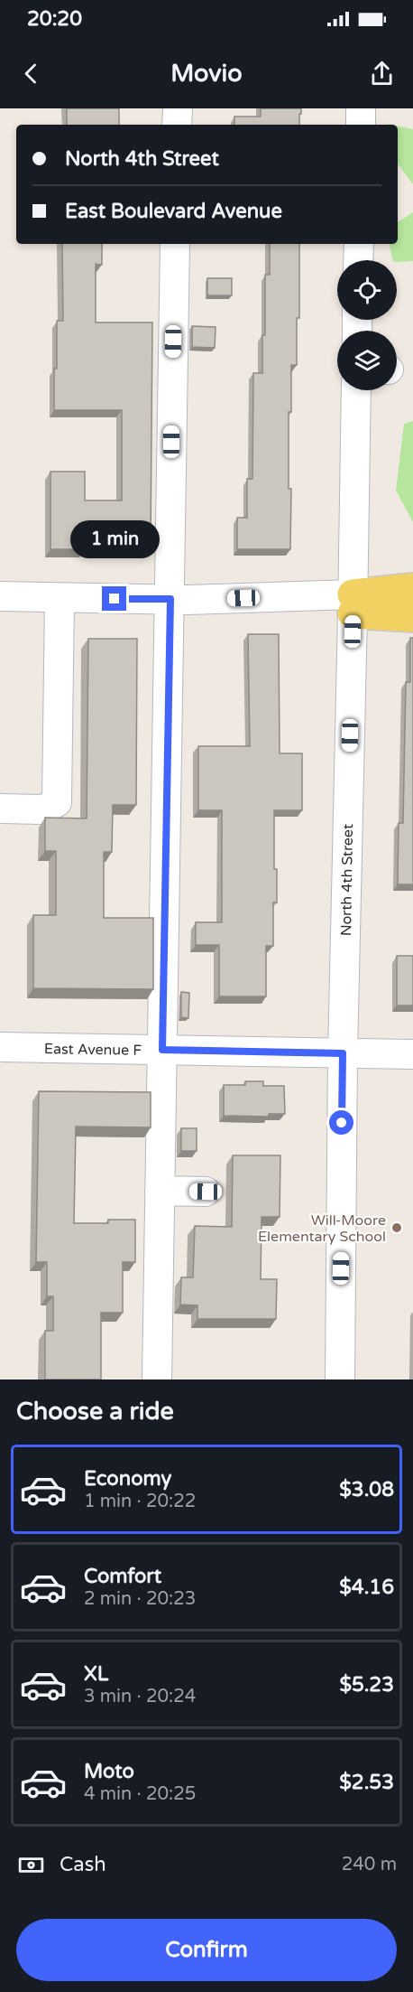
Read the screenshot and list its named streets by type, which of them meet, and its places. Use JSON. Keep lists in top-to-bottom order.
{
  "streets": {
    "street": ["North 4th Street", "East Avenue F"]
  },
  "crossings": [
    ["North 4th Street", "East Avenue F"]
  ],
  "places": ["Will-Moore Elementary School"],
  "page": {
    "status": "20:20",
    "header": "Movio",
    "banner": ["North 4th Street", "East Boulevard Avenue"],
    "bubble": "1 min",
    "heading": "Choose a ride",
    "list": [
      {
        "name": "Economy",
        "note": "1 min · 20:22",
        "value": "$3.08"
      },
      {
        "name": "Comfort",
        "note": "2 min · 20:23",
        "value": "$4.16"
      },
      {
        "name": "XL",
        "note": "3 min · 20:24",
        "value": "$5.23"
      },
      {
        "name": "Moto",
        "note": "4 min · 20:25",
        "value": "$2.53"
      }
    ],
    "pay": ["Cash", "240 m"],
    "buttons": "Confirm"
  }
}
